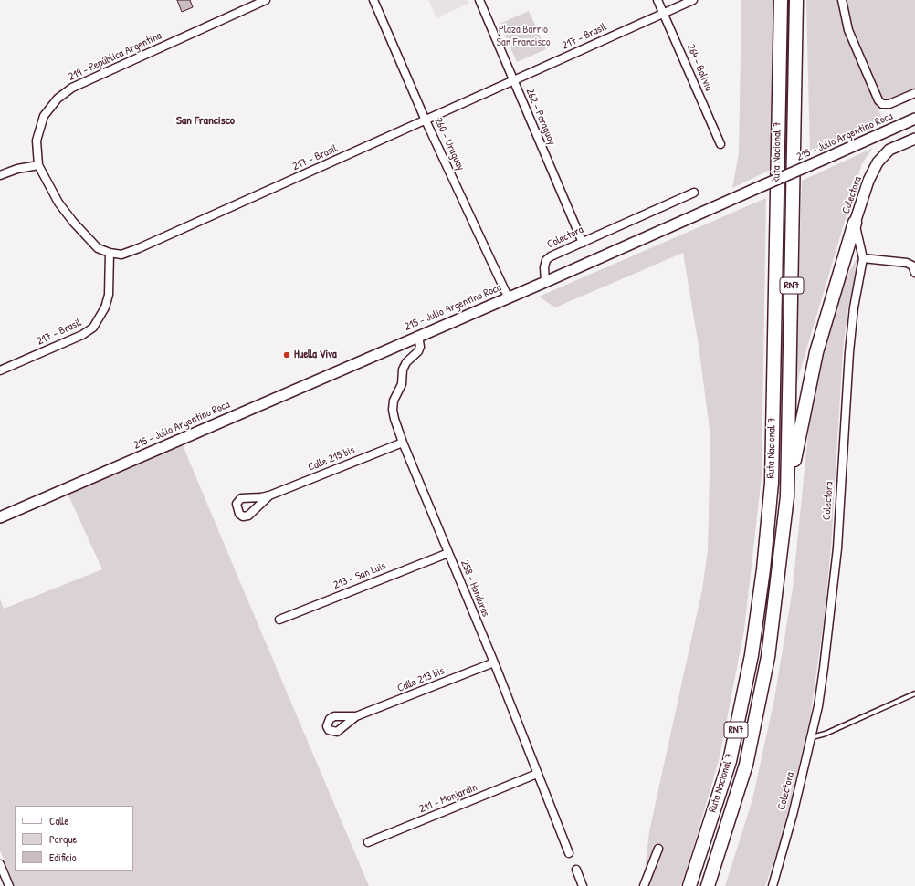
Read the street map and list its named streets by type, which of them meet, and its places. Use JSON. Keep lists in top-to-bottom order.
{
  "streets": {
    "highway": ["Ruta Nacional 7", "RN7"],
    "street": [
      "217 - Brasil",
      "219 - República Argentina",
      "264 - Bolivia",
      "262 - Paraguay",
      "215 - Julio Argentino Roca",
      "260 - Uruguay",
      "Colectora",
      "Calle 215 bis",
      "213 - San Luis",
      "258 - Honduras",
      "Calle 213 bis",
      "211 - Monjardin"
    ]
  },
  "crossings": [
    ["217 - Brasil", "264 - Bolivia"],
    ["217 - Brasil", "262 - Paraguay"],
    ["217 - Brasil", "260 - Uruguay"],
    ["262 - Paraguay", "Colectora"],
    ["215 - Julio Argentino Roca", "260 - Uruguay"],
    ["215 - Julio Argentino Roca", "Colectora"],
    ["215 - Julio Argentino Roca", "258 - Honduras"],
    ["Calle 215 bis", "258 - Honduras"],
    ["213 - San Luis", "258 - Honduras"],
    ["258 - Honduras", "Calle 213 bis"],
    ["258 - Honduras", "211 - Monjardin"]
  ],
  "districts": ["San Francisco"],
  "parks": ["Plaza Barrio San Francisco"],
  "places": ["Huella Viva"],
  "legend": ["Calle", "Parque", "Edificio"]
}
